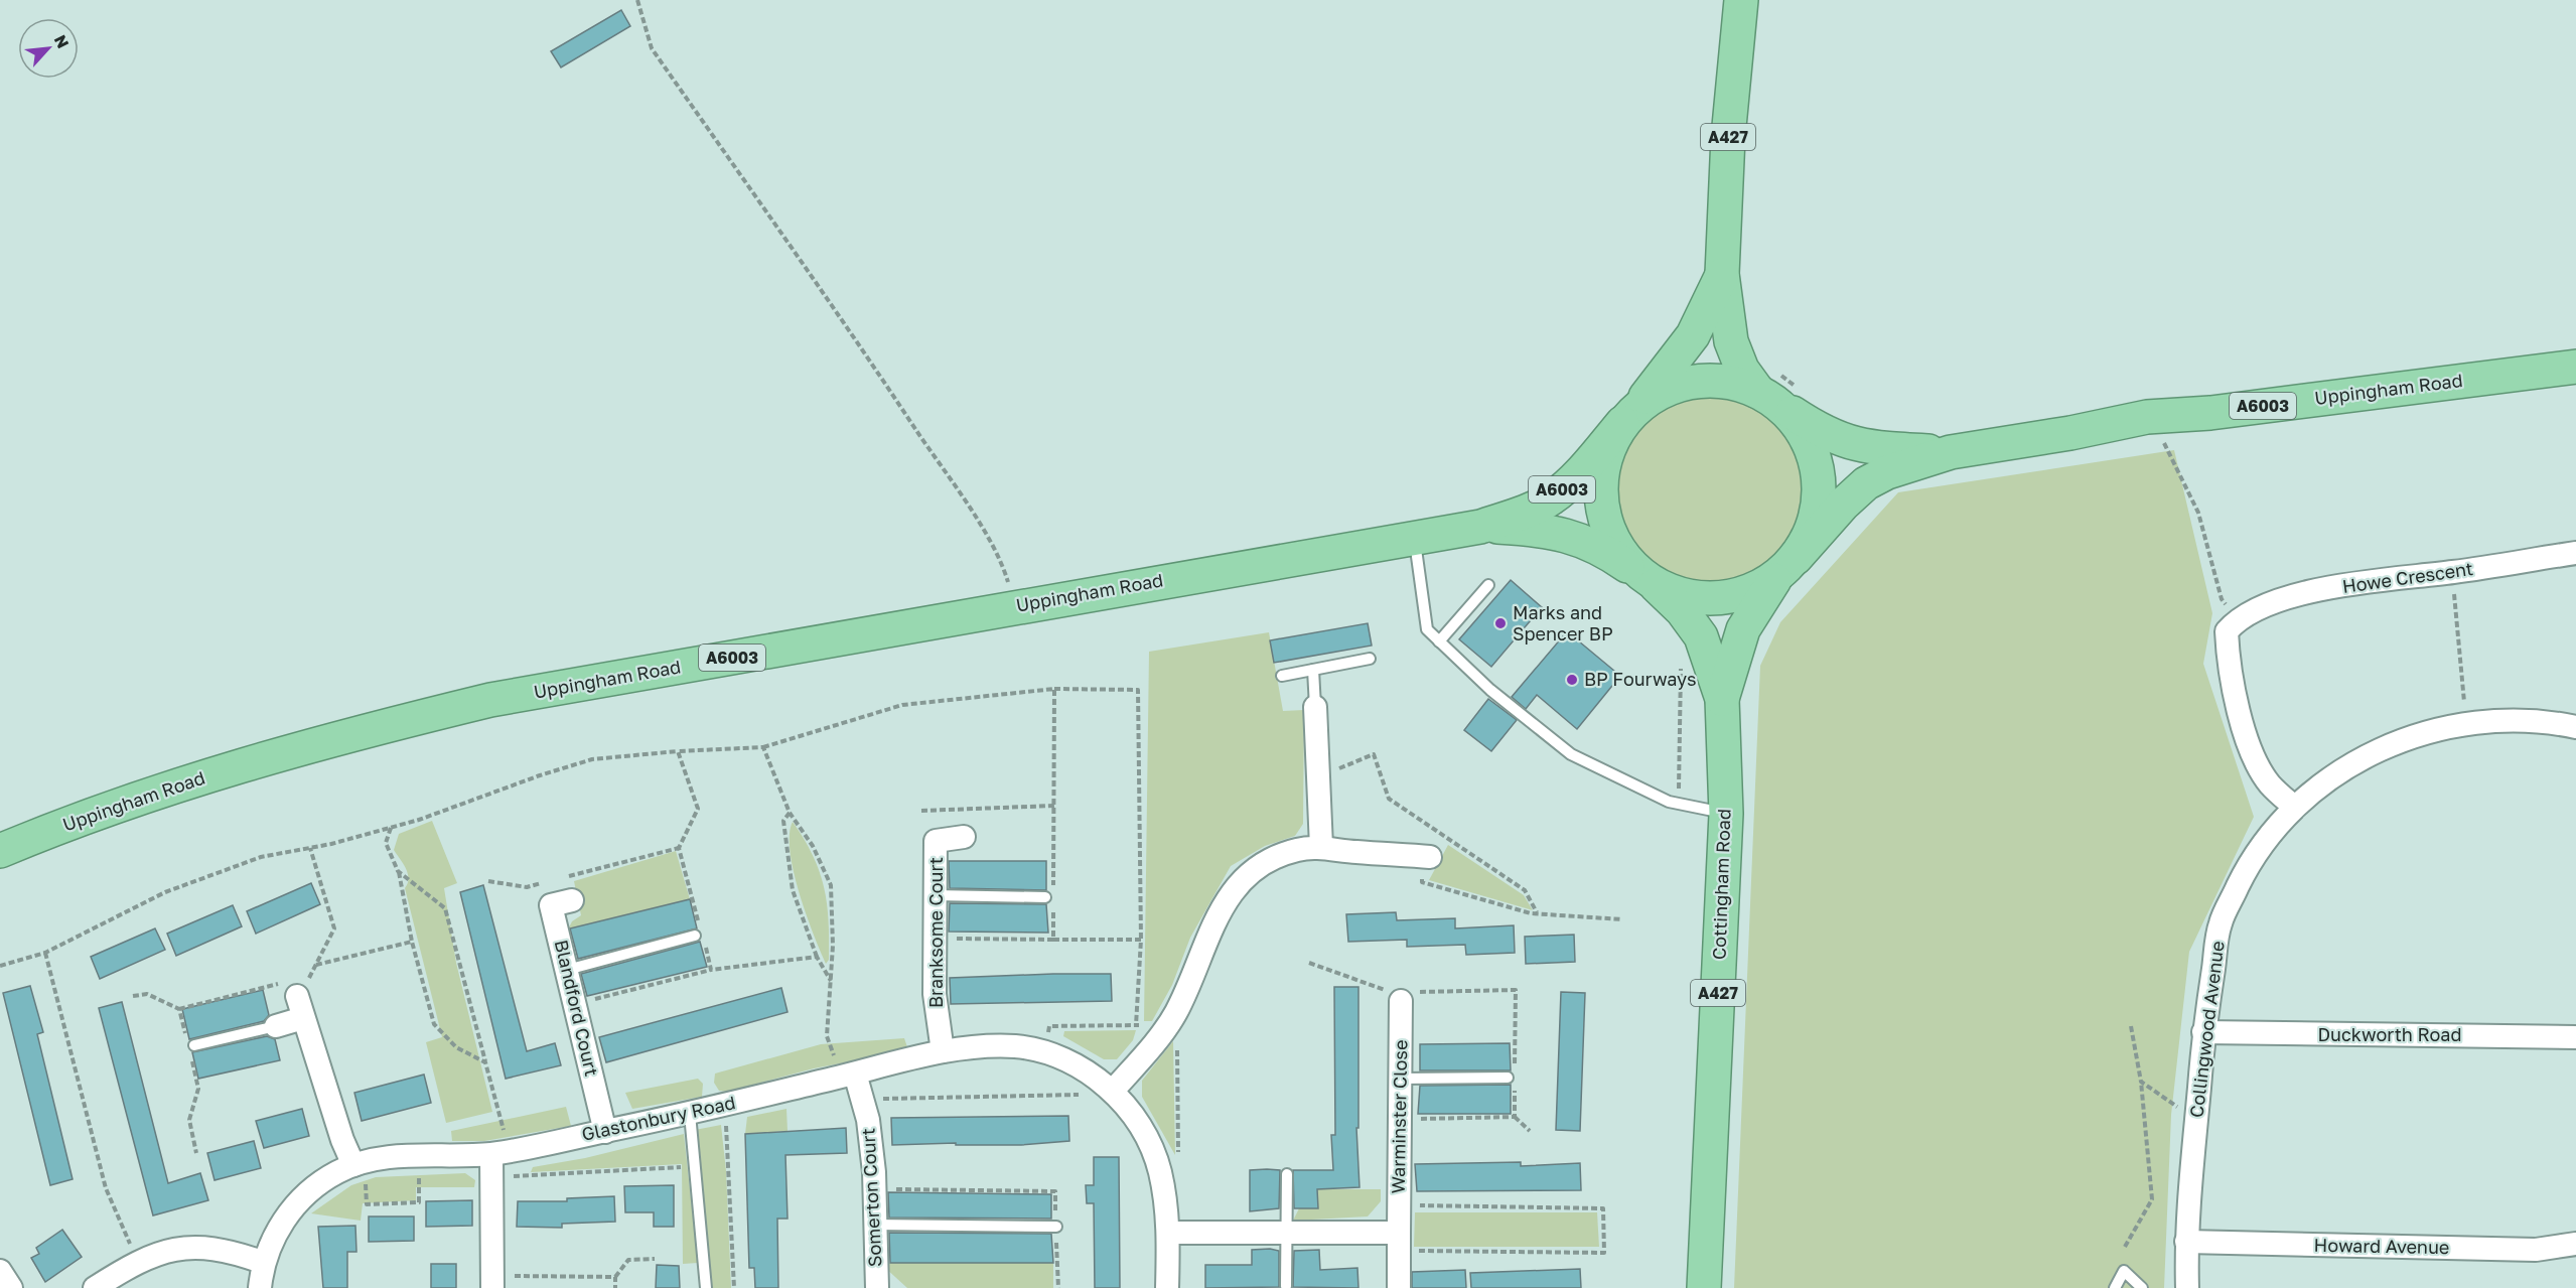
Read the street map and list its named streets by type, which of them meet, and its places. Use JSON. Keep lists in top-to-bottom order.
{
  "streets": {
    "highway": [
      "A427",
      "Uppingham Road",
      "A6003",
      "Cottingham Road"
    ],
    "street": [
      "Howe Crescent",
      "Branksome Court",
      "Blandford Court",
      "Collingwood Avenue",
      "Duckworth Road",
      "Warminster Close",
      "Glastonbury Road",
      "Somerton Court",
      "Howard Avenue"
    ]
  },
  "crossings": [
    ["A427", "Uppingham Road"],
    ["Uppingham Road", "Cottingham Road"],
    ["Branksome Court", "Glastonbury Road"],
    ["Blandford Court", "Glastonbury Road"],
    ["Collingwood Avenue", "Duckworth Road"],
    ["Collingwood Avenue", "Howard Avenue"],
    ["Glastonbury Road", "Somerton Court"]
  ],
  "places": ["Marks and Spencer BP", "BP Fourways"],
  "north": "top right"
}
